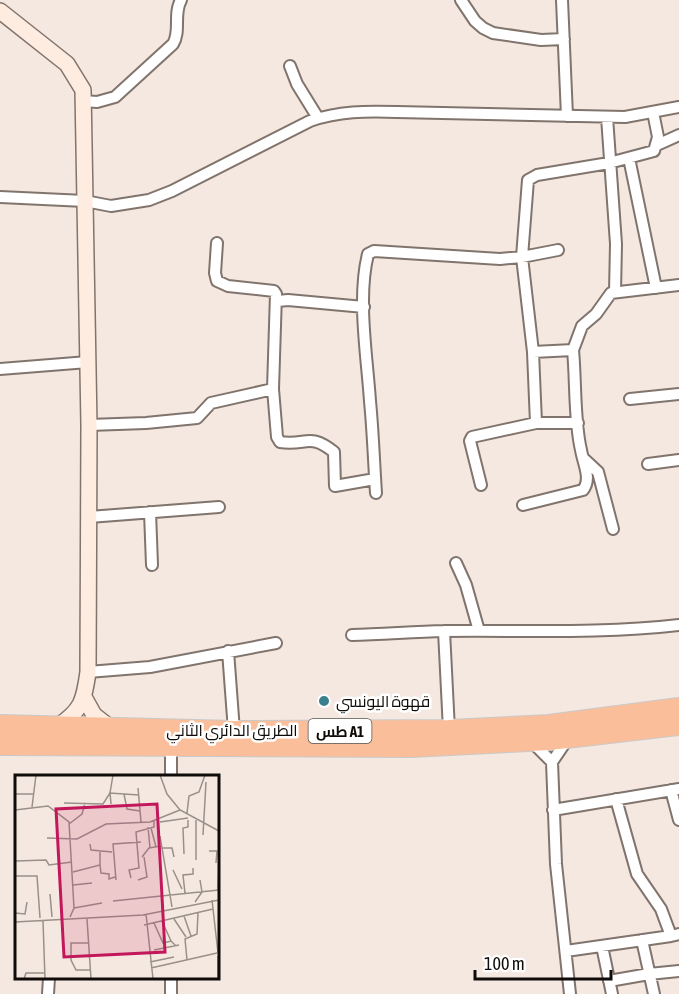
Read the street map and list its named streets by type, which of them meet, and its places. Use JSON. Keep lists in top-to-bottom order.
{
  "streets": {
    "highway": ["الطريق الدائري الثاني", "طس A1"]
  },
  "places": ["قهوة اليونسي"],
  "scale_bar": "100 m"
}
